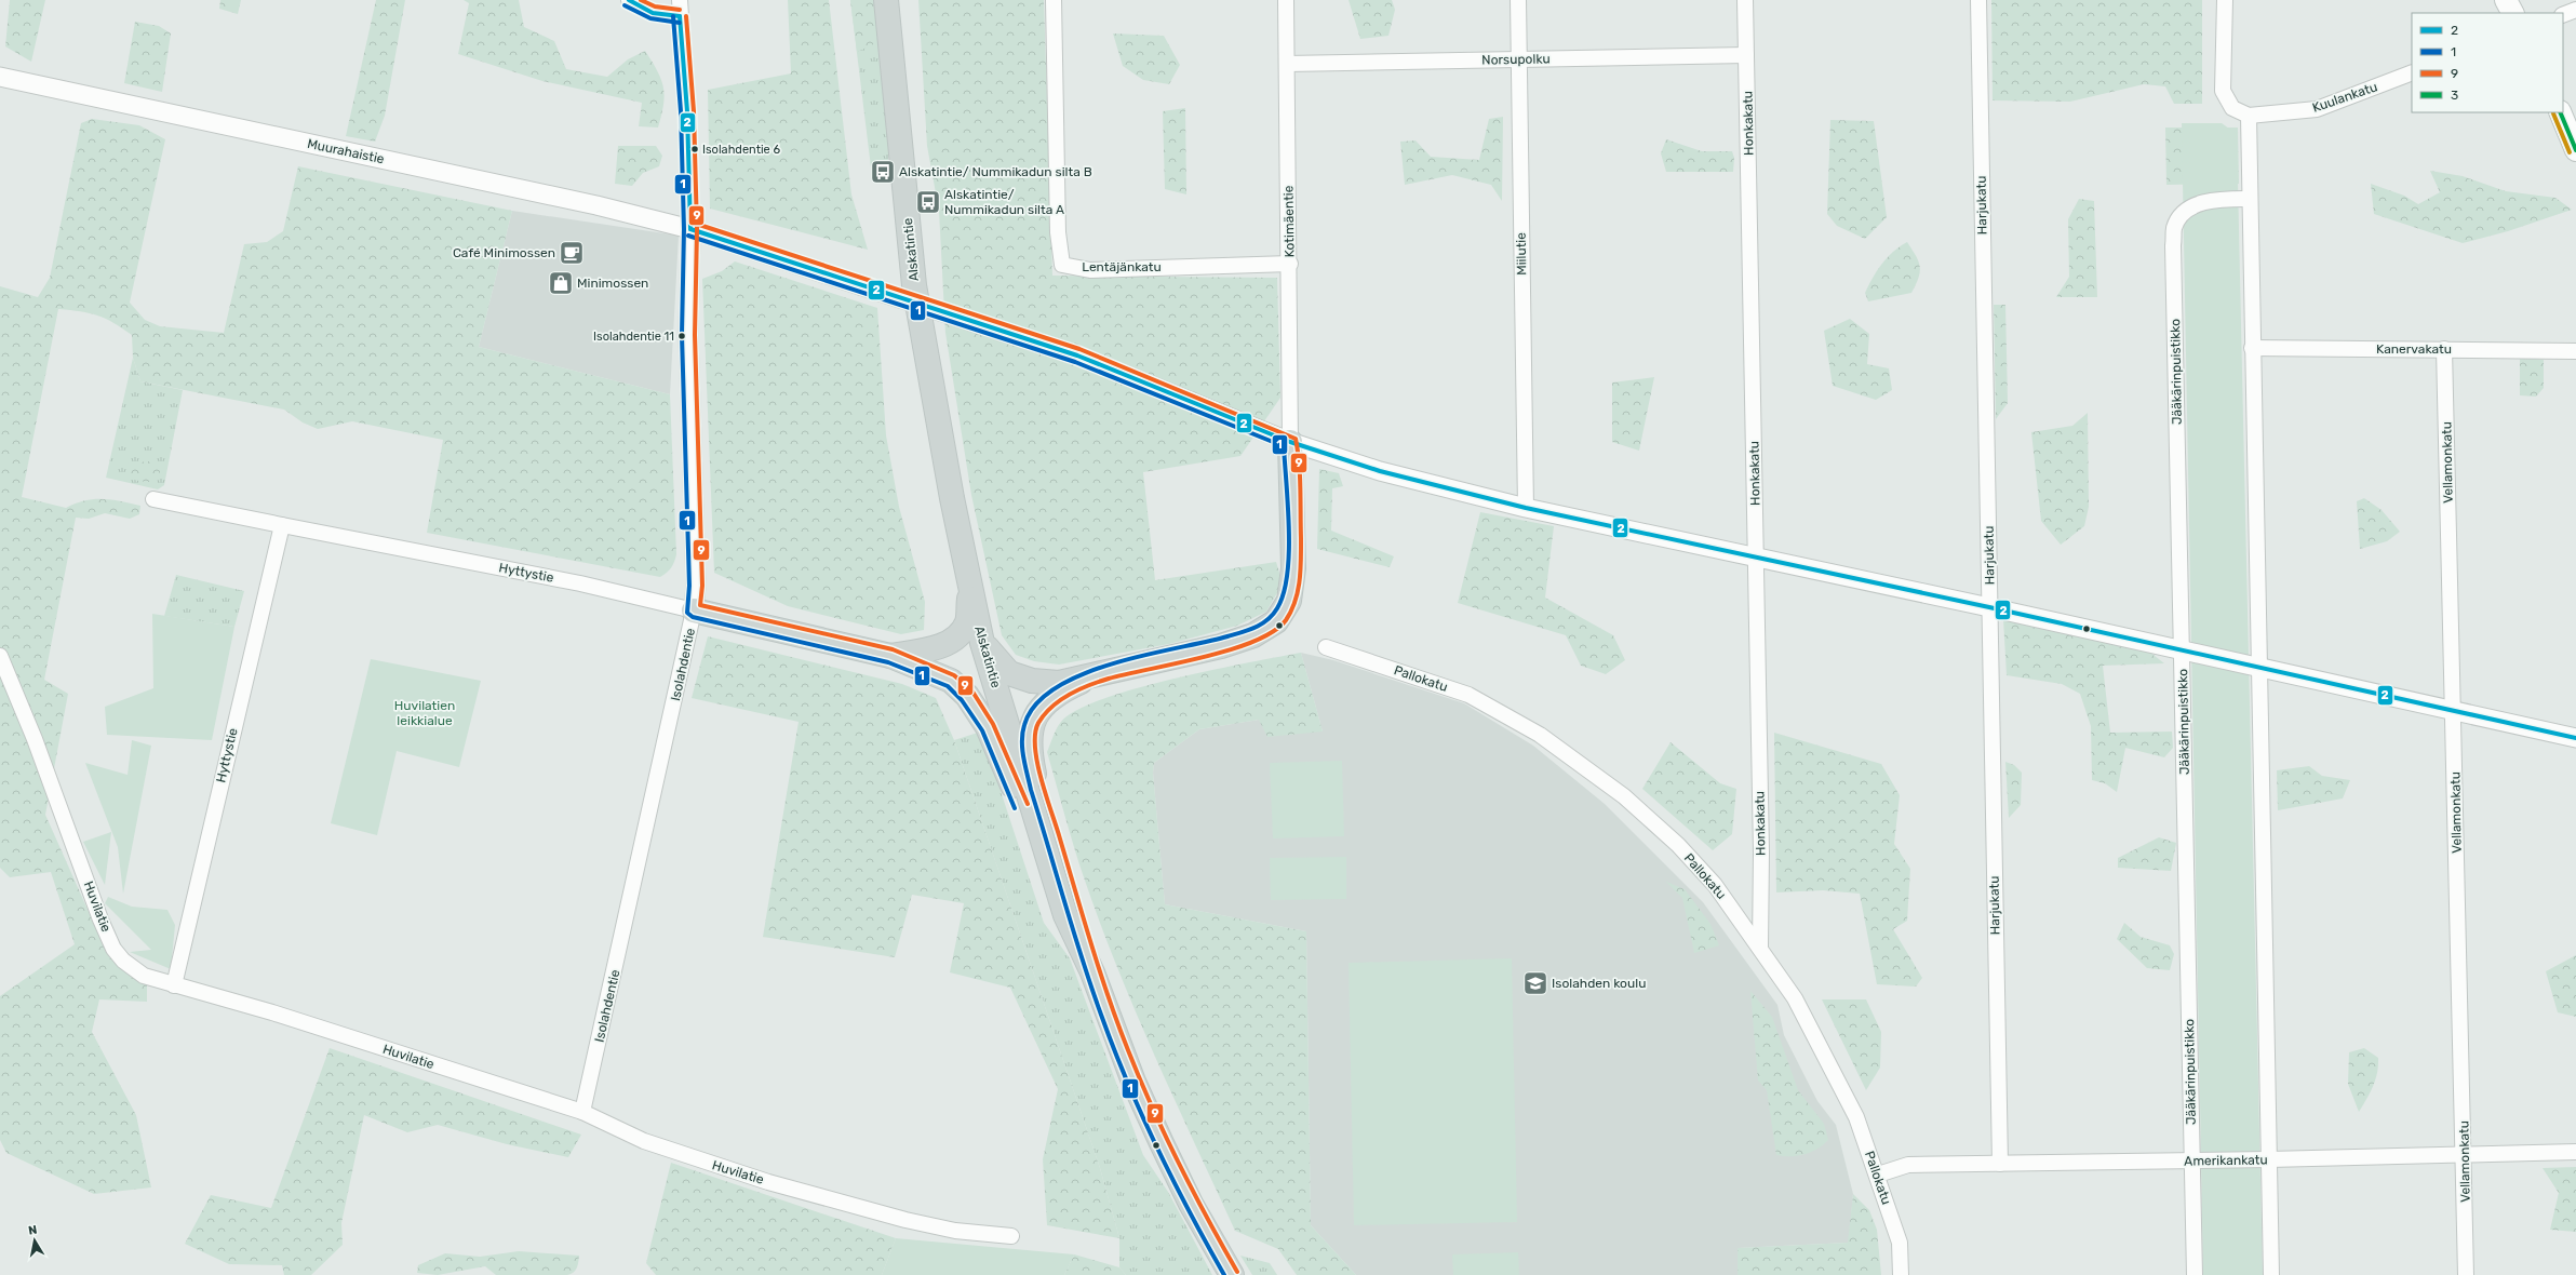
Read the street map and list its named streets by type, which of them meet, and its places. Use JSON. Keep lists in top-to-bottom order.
{
  "streets": {
    "main road": ["Alskatintie"],
    "street": [
      "Norsupolku",
      "Kuulankatu",
      "Honkakatu",
      "Muurahaistie",
      "Harjukatu",
      "Kotimäentie",
      "Miilutie",
      "Lentäjänkatu",
      "Kanervakatu",
      "Jääkärinpuistikko",
      "Vellamonkatu",
      "Hyttystie",
      "Isolahdentie",
      "Pallokatu",
      "Huvilatie",
      "Amerikankatu"
    ]
  },
  "crossings": [
    ["Norsupolku", "Honkakatu"],
    ["Norsupolku", "Kotimäentie"],
    ["Norsupolku", "Miilutie"],
    ["Honkakatu", "Muurahaistie"],
    ["Honkakatu", "Pallokatu"],
    ["Muurahaistie", "Harjukatu"],
    ["Muurahaistie", "Kotimäentie"],
    ["Muurahaistie", "Miilutie"],
    ["Muurahaistie", "Jääkärinpuistikko"],
    ["Muurahaistie", "Vellamonkatu"],
    ["Muurahaistie", "Isolahdentie"],
    ["Harjukatu", "Amerikankatu"],
    ["Kotimäentie", "Lentäjänkatu"],
    ["Kanervakatu", "Vellamonkatu"],
    ["Jääkärinpuistikko", "Amerikankatu"],
    ["Vellamonkatu", "Amerikankatu"],
    ["Hyttystie", "Isolahdentie"],
    ["Hyttystie", "Huvilatie"],
    ["Isolahdentie", "Huvilatie"],
    ["Pallokatu", "Amerikankatu"]
  ],
  "parks": ["Huvilatien leikkialue"],
  "places": {
    "other": ["Isolahdentie 6", "Isolahdentie 11"],
    "bus stop": ["Alskatintie/ Nummikadun silta B", "Alskatintie/ Nummikadun silta A"],
    "cafe": ["Café Minimossen"],
    "shop": ["Minimossen"],
    "school or university": ["Isolahden koulu"]
  },
  "lines": [
    "transit line 2",
    "transit line 9",
    "transit line 1",
    "transit line 3"
  ],
  "legend": [
    "2",
    "1",
    "9",
    "3"
  ],
  "north": "top"
}
